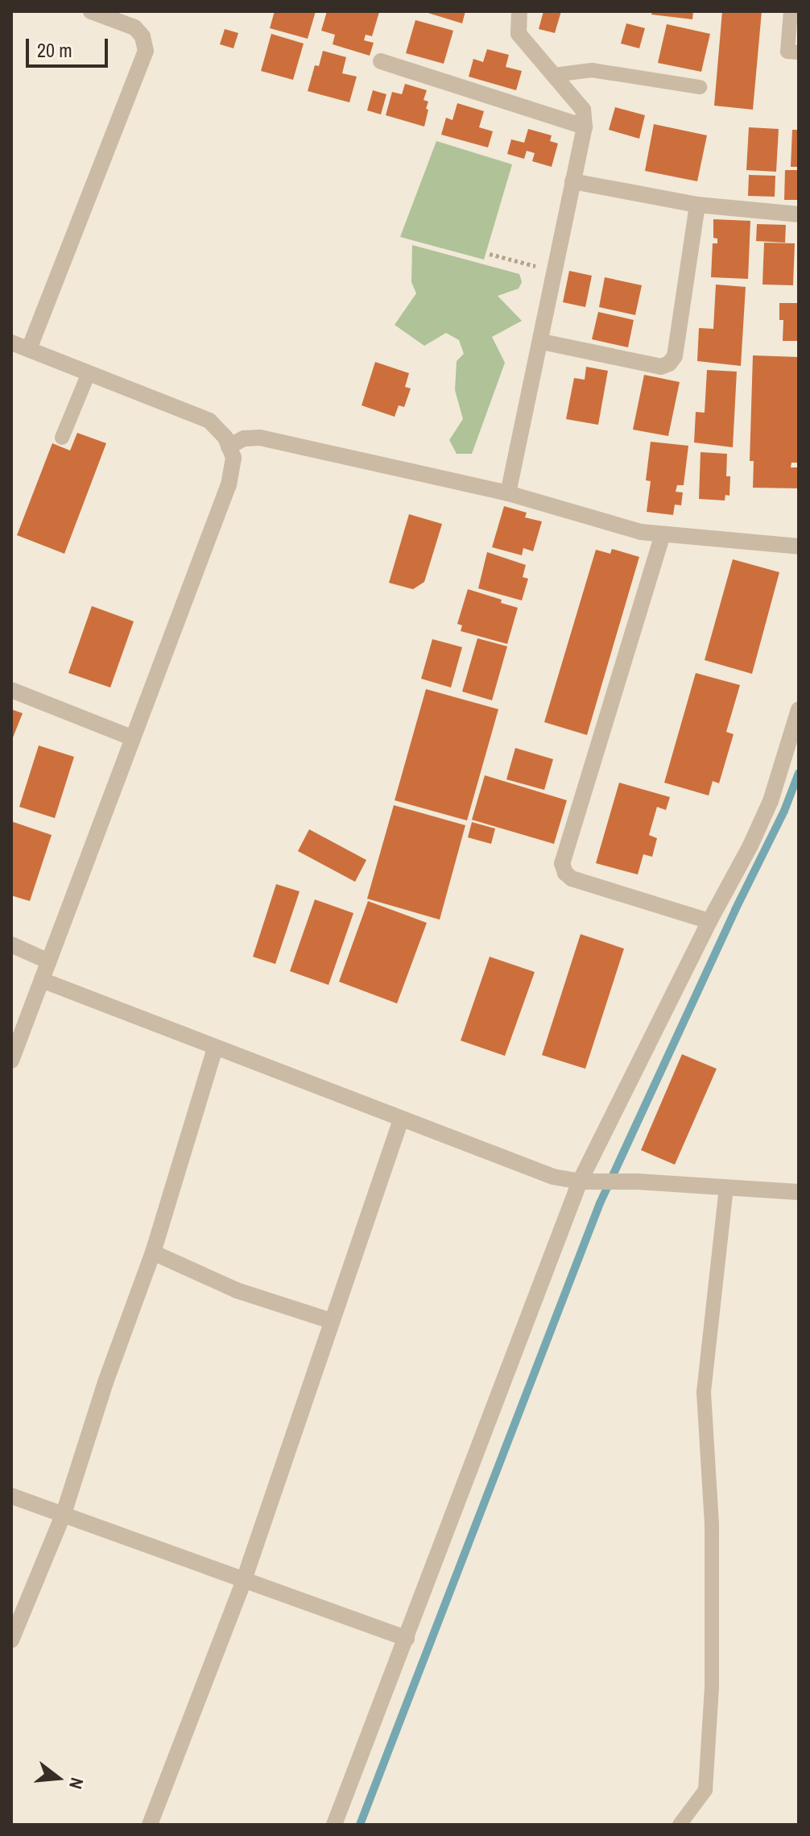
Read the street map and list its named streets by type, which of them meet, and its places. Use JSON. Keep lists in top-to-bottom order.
{
  "scale_bar": "20 m",
  "north": "right"
}
